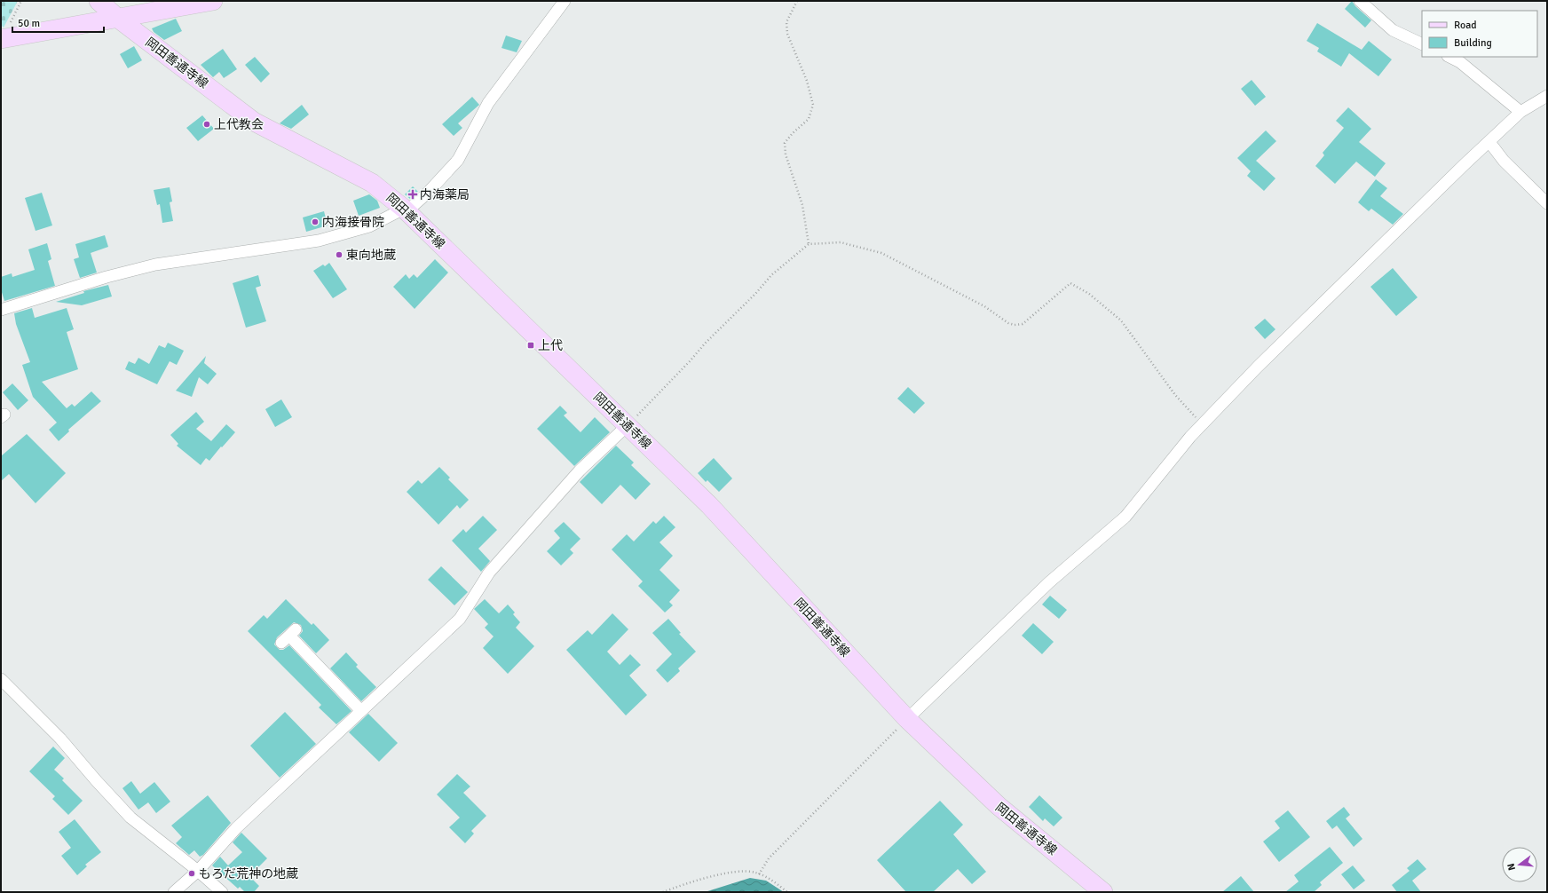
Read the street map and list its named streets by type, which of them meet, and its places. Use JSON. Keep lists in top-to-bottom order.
{
  "streets": {
    "main road": ["岡田善通寺線"]
  },
  "places": {
    "other": [
      "上代教会",
      "内海接骨院",
      "東向地蔵",
      "もろだ荒神の地蔵"
    ],
    "health": ["内海薬局"],
    "transit": ["上代"]
  },
  "legend": ["Road", "Building"],
  "scale_bar": "50 m",
  "north": "left"
}
